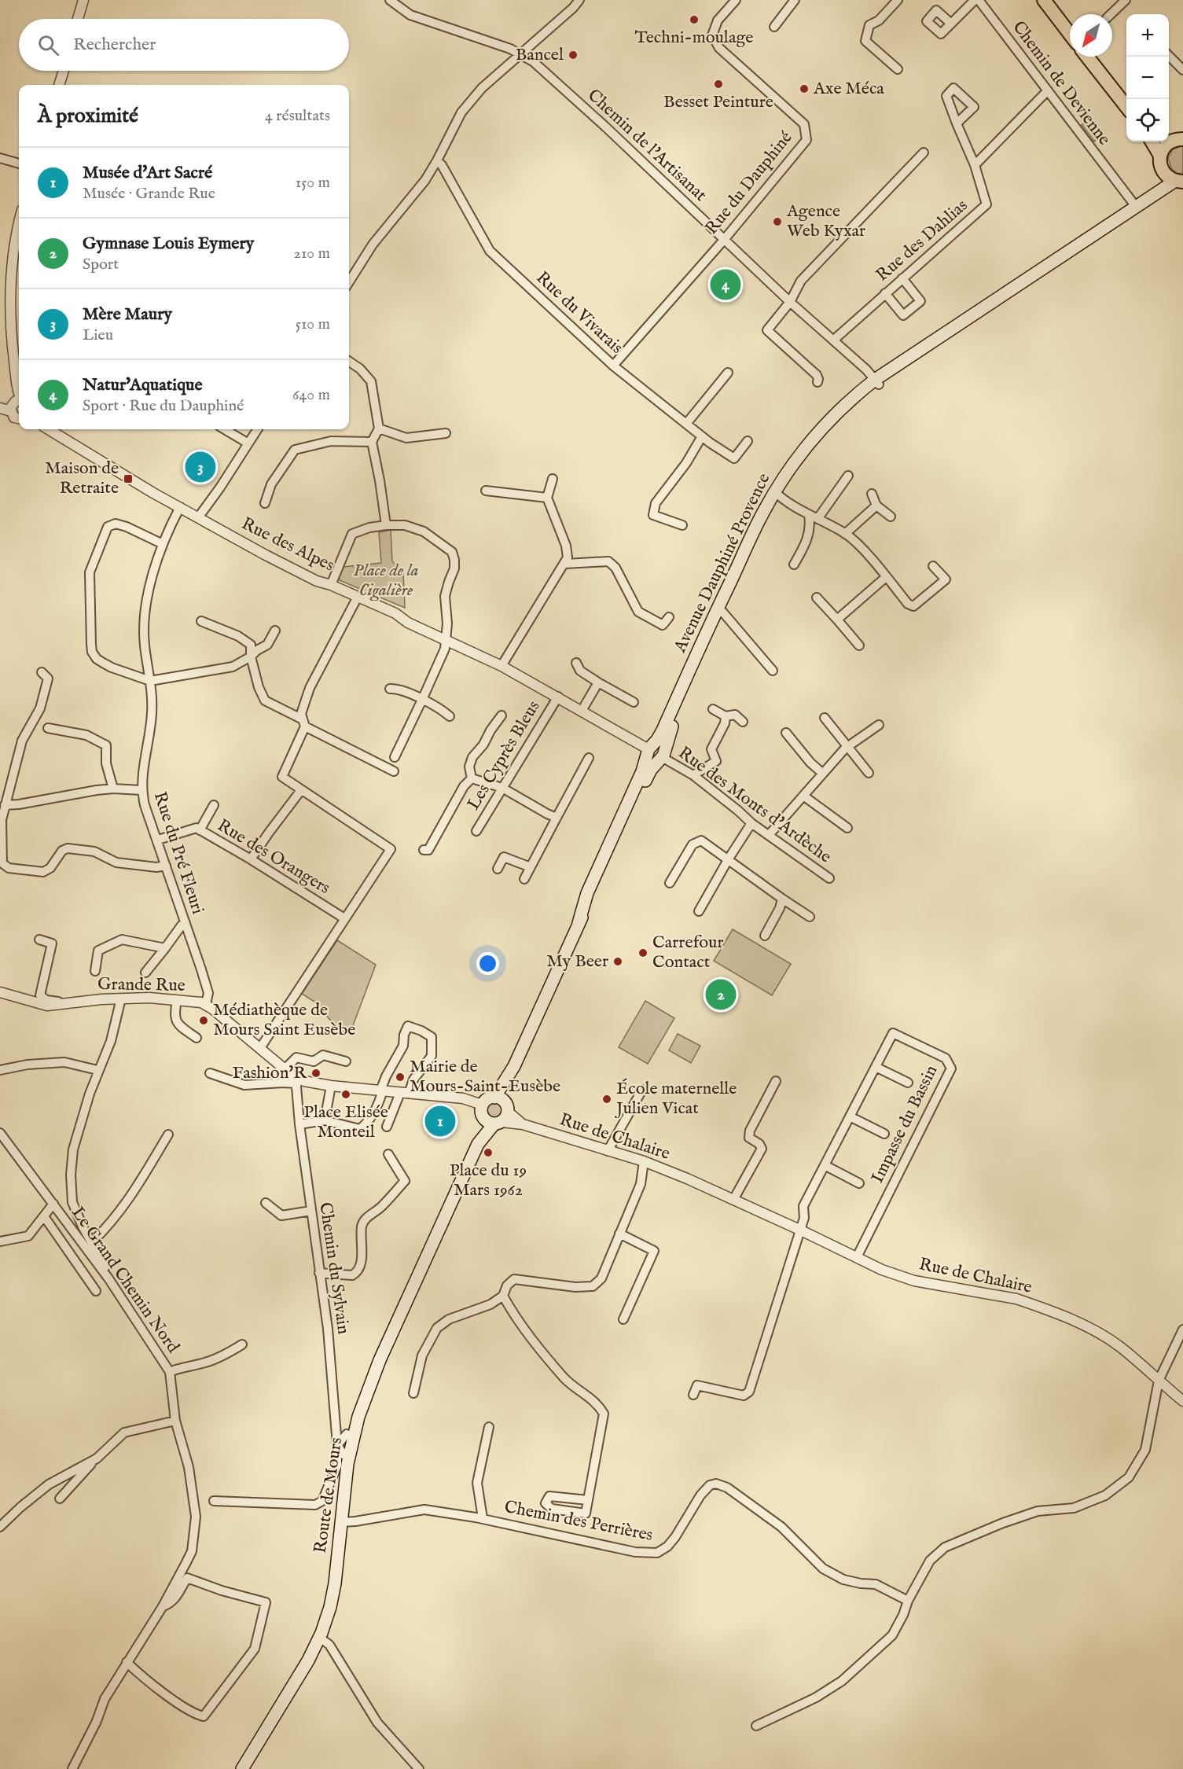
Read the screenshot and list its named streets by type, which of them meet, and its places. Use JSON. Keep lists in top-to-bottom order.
{
  "streets": {
    "main road": ["Avenue Dauphiné Provence", "Route de Mours"],
    "street": [
      "Chemin de Devienne",
      "Chemin de l'Artisanat",
      "Rue du Dauphiné",
      "Rue des Dahlias",
      "Rue du Vivarais",
      "Rue des Alpes",
      "Les Cyprès Bleus",
      "Rue des Monts d'Ardèche",
      "Rue du Pré Fleuri",
      "Rue des Orangers",
      "Grande Rue",
      "Impasse du Bassin",
      "Rue de Chalaire",
      "Chemin du Sylvain",
      "Le Grand Chemin Nord",
      "Chemin des Perrières"
    ]
  },
  "crossings": [
    ["Chemin de Devienne", "Avenue Dauphiné Provence"],
    ["Chemin de l'Artisanat", "Rue du Dauphiné"],
    ["Chemin de l'Artisanat", "Rue des Dahlias"],
    ["Chemin de l'Artisanat", "Avenue Dauphiné Provence"],
    ["Rue du Dauphiné", "Rue du Vivarais"],
    ["Rue des Alpes", "Avenue Dauphiné Provence"],
    ["Rue des Alpes", "Les Cyprès Bleus"],
    ["Rue des Alpes", "Rue des Monts d'Ardèche"],
    ["Rue des Alpes", "Rue du Pré Fleuri"],
    ["Avenue Dauphiné Provence", "Rue des Monts d'Ardèche"],
    ["Avenue Dauphiné Provence", "Grande Rue"],
    ["Avenue Dauphiné Provence", "Rue de Chalaire"],
    ["Avenue Dauphiné Provence", "Route de Mours"],
    ["Rue du Pré Fleuri", "Rue des Orangers"],
    ["Rue du Pré Fleuri", "Grande Rue"],
    ["Grande Rue", "Rue de Chalaire"],
    ["Grande Rue", "Chemin du Sylvain"],
    ["Grande Rue", "Route de Mours"],
    ["Impasse du Bassin", "Rue de Chalaire"],
    ["Rue de Chalaire", "Route de Mours"],
    ["Chemin du Sylvain", "Route de Mours"],
    ["Route de Mours", "Chemin des Perrières"]
  ],
  "parks": ["Place de la Cigalière"],
  "places": {
    "other": [
      "Techni-moulage",
      "Bancel",
      "Besset Peinture",
      "Axe Méca",
      "Agence Web Kyxar",
      "Carrefour Contact",
      "My Beer",
      "Médiathèque de Mours Saint Eusèbe",
      "Fashion'R",
      "Mairie de Mours-Saint-Eusèbe",
      "Place Elisée Monteil",
      "École maternelle Julien Vicat",
      "Place du 19 Mars 1962"
    ],
    "transit": ["Maison de Retraite"]
  },
  "north": "bottom left",
  "page": {
    "map_buttons": ["+", "−"],
    "search": "Rechercher",
    "heading": ["À proximité", "4 résultats"],
    "list": [
      {
        "mark": "1",
        "name": "Musée d'Art Sacré",
        "note": "Musée · Grande Rue",
        "value": "150 m"
      },
      {
        "mark": "2",
        "name": "Gymnase Louis Eymery",
        "note": "Sport",
        "value": "210 m"
      },
      {
        "mark": "3",
        "name": "Mère Maury",
        "note": "Lieu",
        "value": "510 m"
      },
      {
        "mark": "4",
        "name": "Natur'Aquatique",
        "note": "Sport · Rue du Dauphiné",
        "value": "640 m"
      }
    ],
    "pins": [
      "4",
      "3",
      "2",
      "1"
    ]
  }
}
